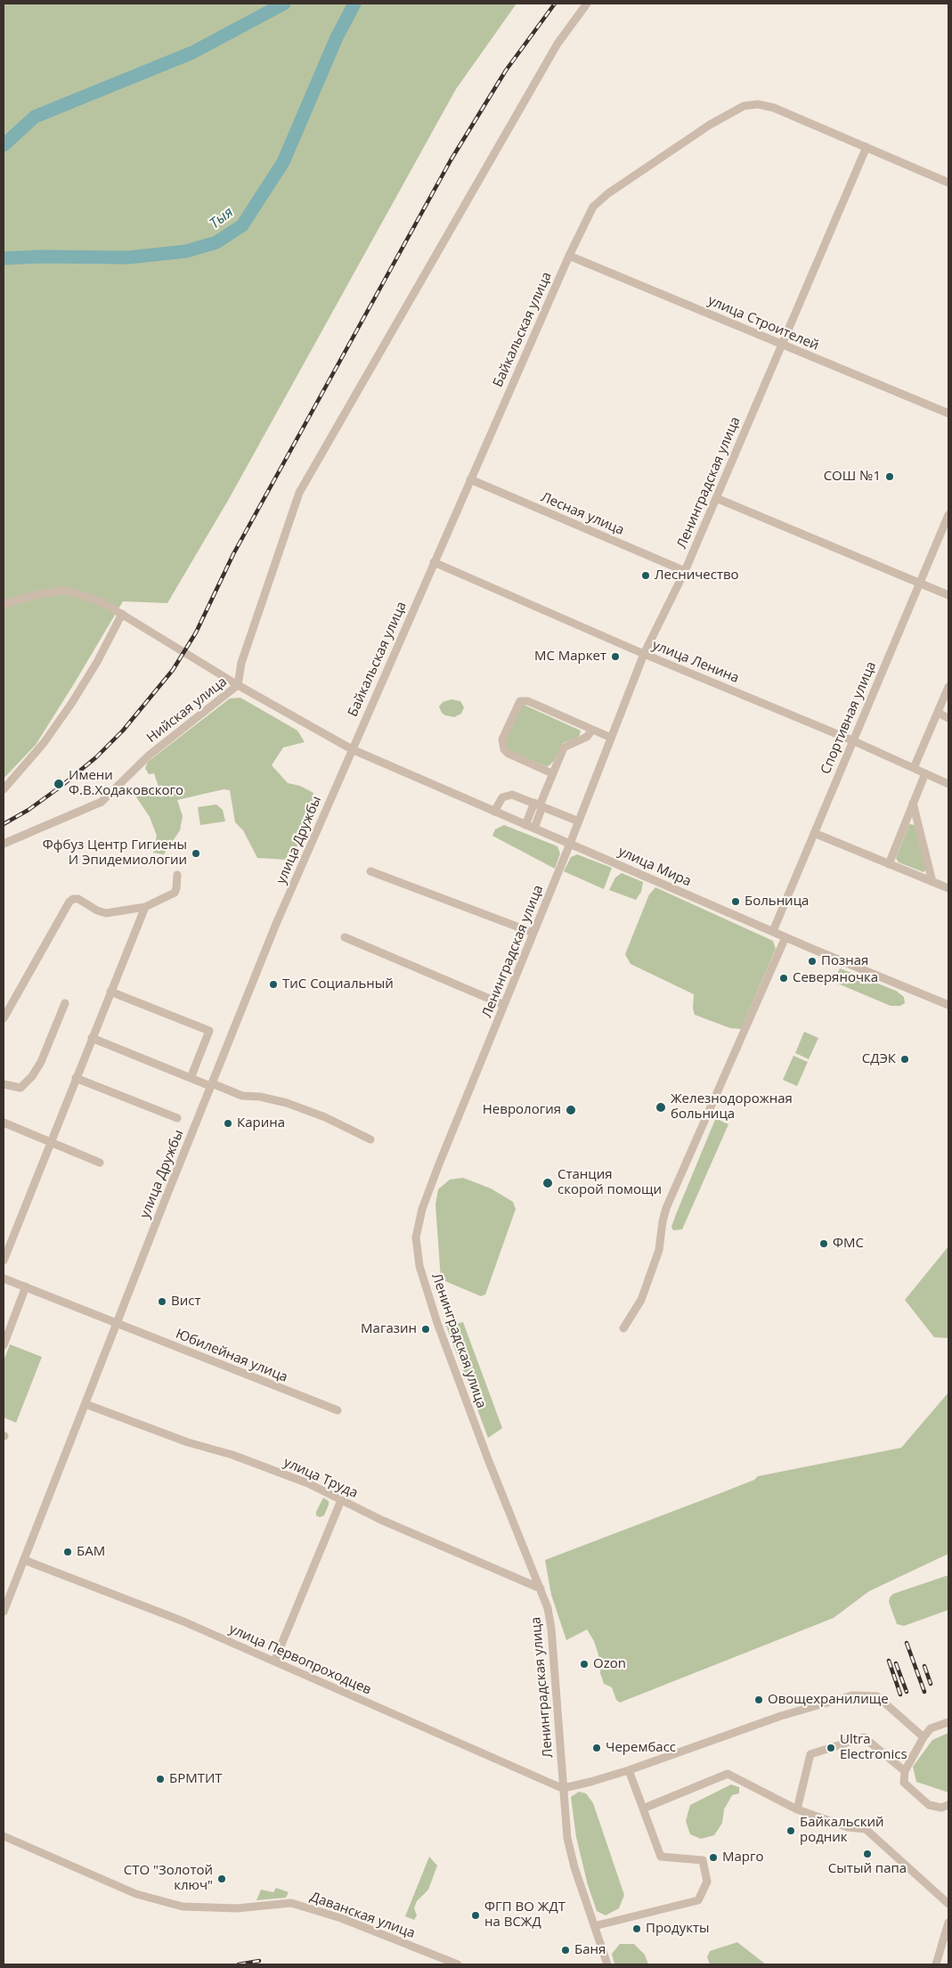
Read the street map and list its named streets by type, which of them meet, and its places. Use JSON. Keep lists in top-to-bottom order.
{
  "streets": {
    "street": [
      "улица Строителей",
      "Байкальская улица",
      "Ленинградская улица",
      "Лесная улица",
      "улица Ленина",
      "Нийская улица",
      "Спортивная улица",
      "улица Дружбы",
      "улица Мира",
      "Юбилейная улица",
      "улица Труда",
      "улица Первопроходцев",
      "Даванская улица"
    ]
  },
  "crossings": [
    ["улица Строителей", "Байкальская улица"],
    ["улица Строителей", "Ленинградская улица"],
    ["Байкальская улица", "Ленинградская улица"],
    ["Байкальская улица", "Лесная улица"],
    ["Байкальская улица", "улица Ленина"],
    ["Байкальская улица", "улица Дружбы"],
    ["Байкальская улица", "улица Мира"],
    ["Ленинградская улица", "Лесная улица"],
    ["Ленинградская улица", "улица Ленина"],
    ["Ленинградская улица", "улица Мира"],
    ["Ленинградская улица", "улица Труда"],
    ["Ленинградская улица", "улица Первопроходцев"],
    ["улица Ленина", "Спортивная улица"],
    ["Нийская улица", "улица Мира"],
    ["Спортивная улица", "улица Мира"],
    ["улица Дружбы", "улица Мира"],
    ["улица Дружбы", "Юбилейная улица"],
    ["улица Дружбы", "улица Труда"],
    ["улица Дружбы", "улица Первопроходцев"]
  ],
  "water": ["Тыя"],
  "places": [
    "СОШ №1",
    "Лесничество",
    "МС Маркет",
    "Имени Ф.В.Ходаковского",
    "Ффбуз Центр Гигиены И Эпидемиологии",
    "Больница",
    "Позная",
    "Северяночка",
    "ТиС Социальный",
    "СДЭК",
    "Железнодорожная больница",
    "Неврология",
    "Карина",
    "Станция скорой помощи",
    "ФМС",
    "Вист",
    "Магазин",
    "БАМ",
    "Ozon",
    "Овощехранилище",
    "Черембасс",
    "Ultra Electronics",
    "БРМТИТ",
    "Байкальский родник",
    "Сытый папа",
    "Марго",
    "СТО \"Золотой ключ\"",
    "ФГП ВО ЖДТ на ВСЖД",
    "Продукты",
    "Баня"
  ]
}
